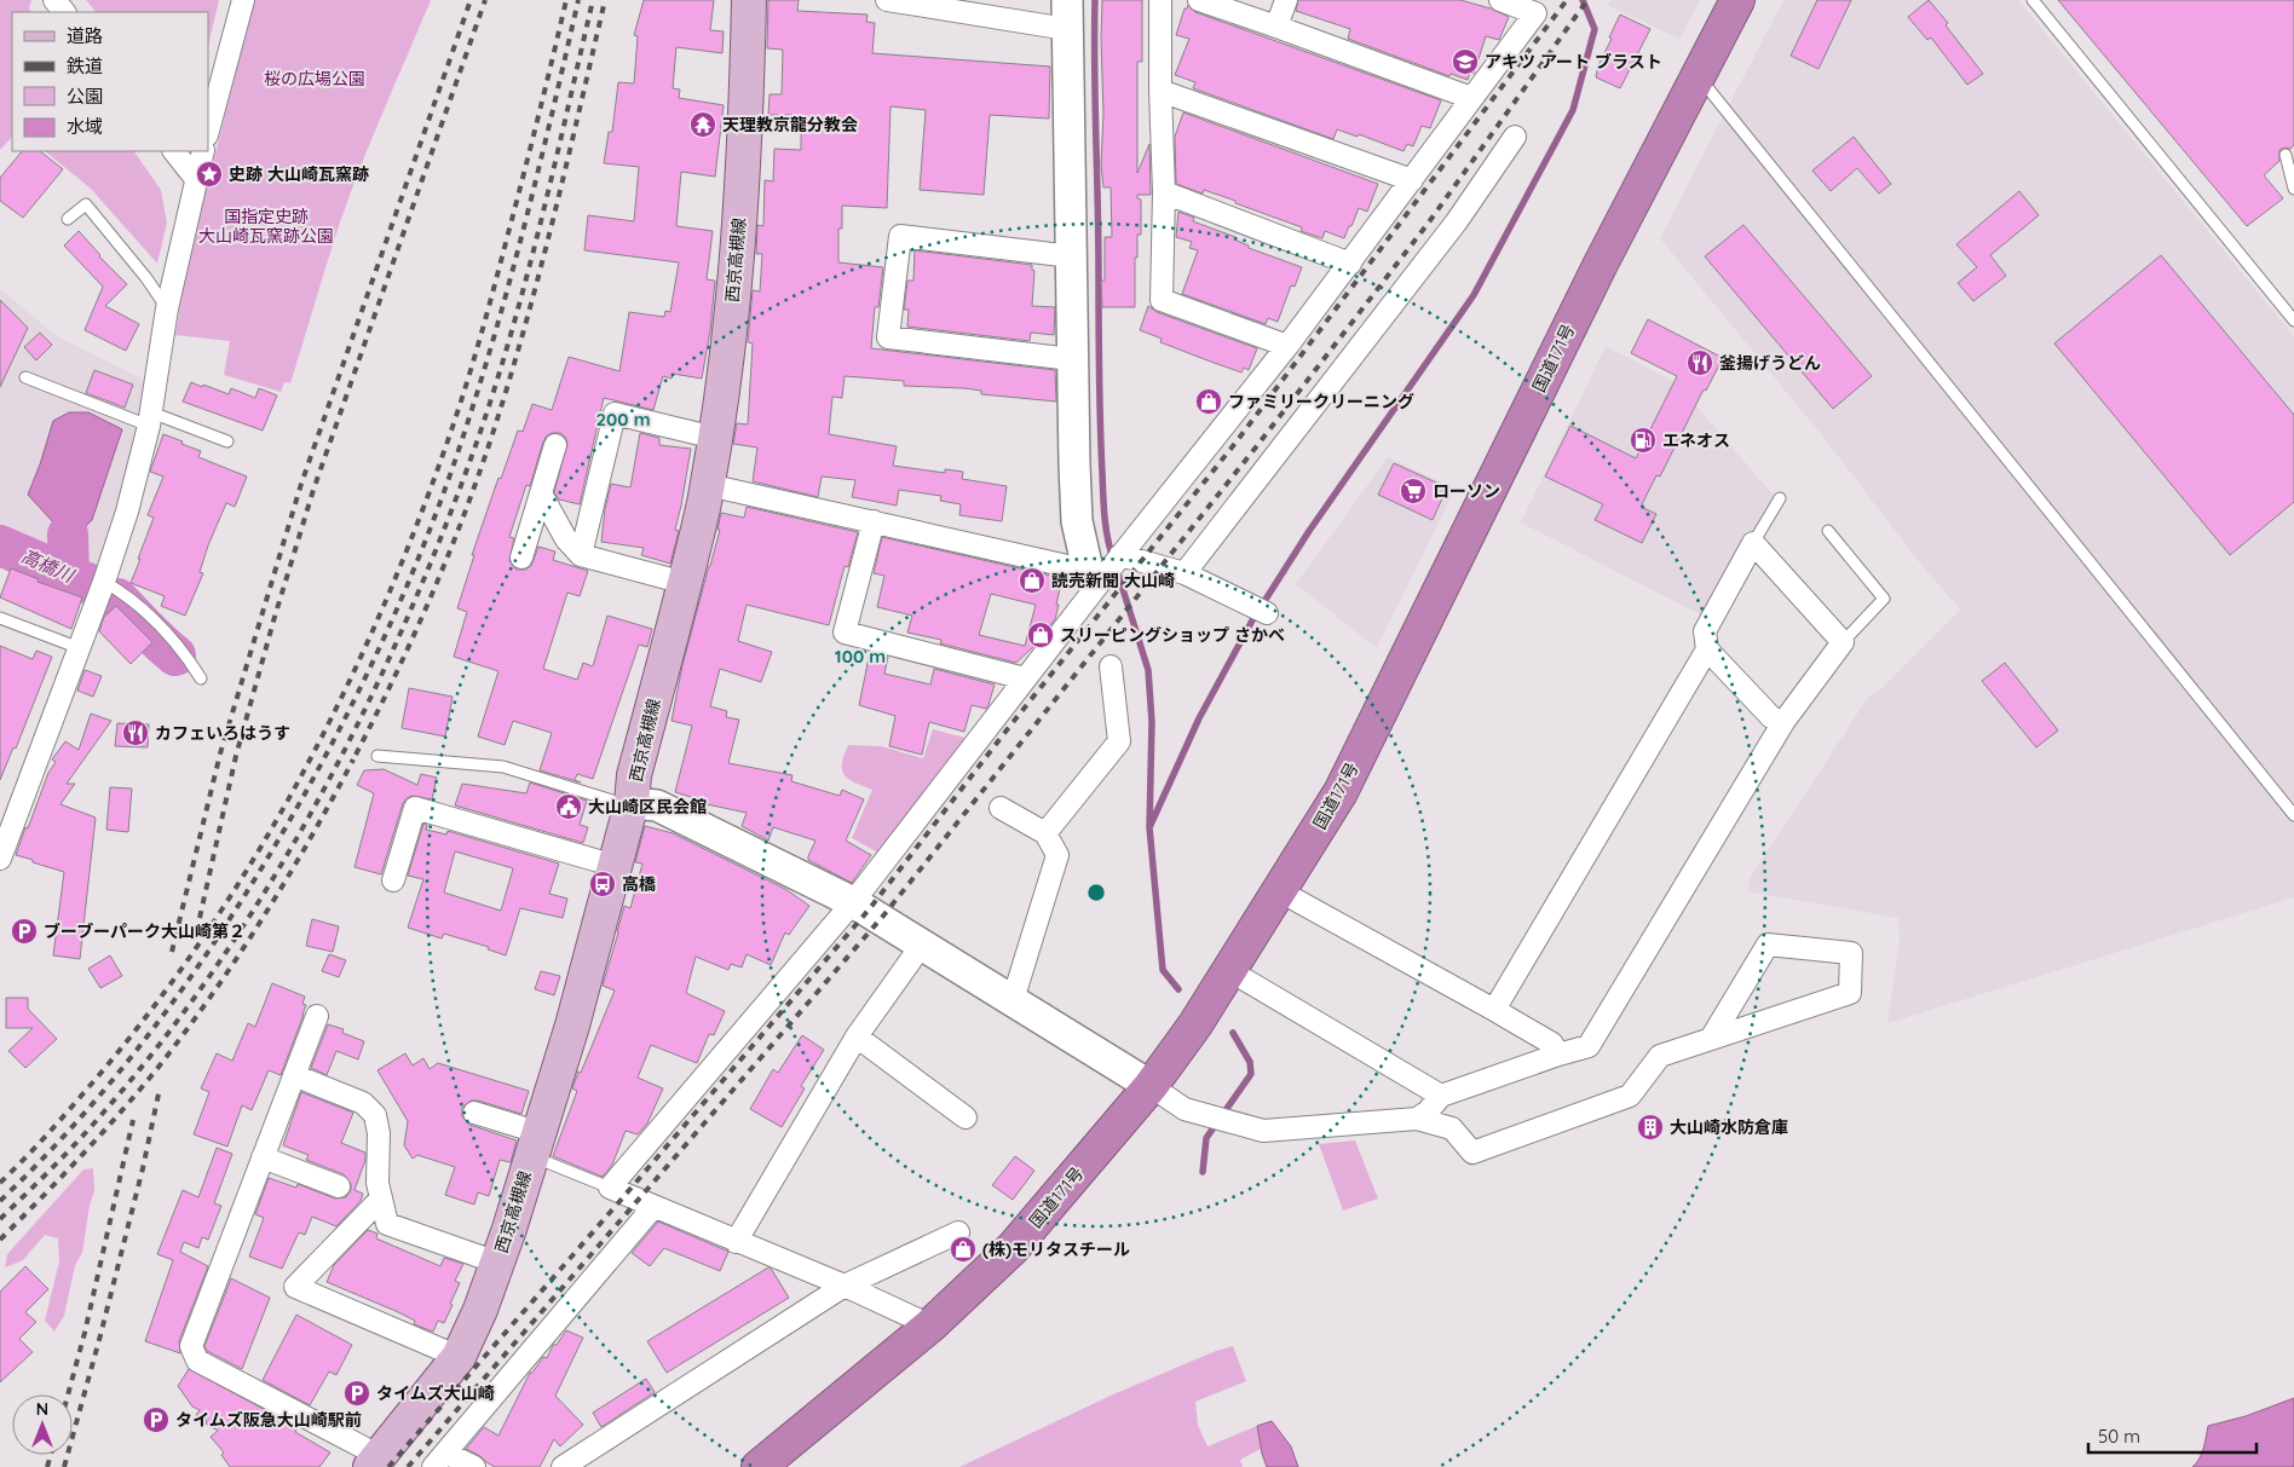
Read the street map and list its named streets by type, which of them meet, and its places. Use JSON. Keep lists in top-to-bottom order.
{
  "streets": {
    "highway": ["国道171号"],
    "main road": ["西京高槻線"]
  },
  "water": ["高橋川"],
  "parks": ["桜の広場公園", "国指定史跡 大山崎瓦窯跡公園"],
  "places": {
    "school or university": ["アキツ アート ブラスト"],
    "temple": ["天理教京龍分教会"],
    "place": ["史跡 大山崎瓦窯跡"],
    "restaurant": ["釜揚げうどん", "カフェいろはうす"],
    "shop": [
      "ファミリークリーニング",
      "読売新聞 大山崎",
      "スリーピングショップ さかべ",
      "(株)モリタスチール"
    ],
    "fuel station": ["エネオス"],
    "supermarket": ["ローソン"],
    "public building": ["大山崎区民会館"],
    "bus stop": ["高橋"],
    "parking": ["ブーブーパーク大山崎第２", "タイムズ大山崎", "タイムズ阪急大山崎駅前"],
    "building": ["大山崎水防倉庫"]
  },
  "legend": [
    "道路",
    "鉄道",
    "公園",
    "水域"
  ],
  "scale_bar": "50 m",
  "north": "top",
  "rings": ["200 m", "100 m"]
}
